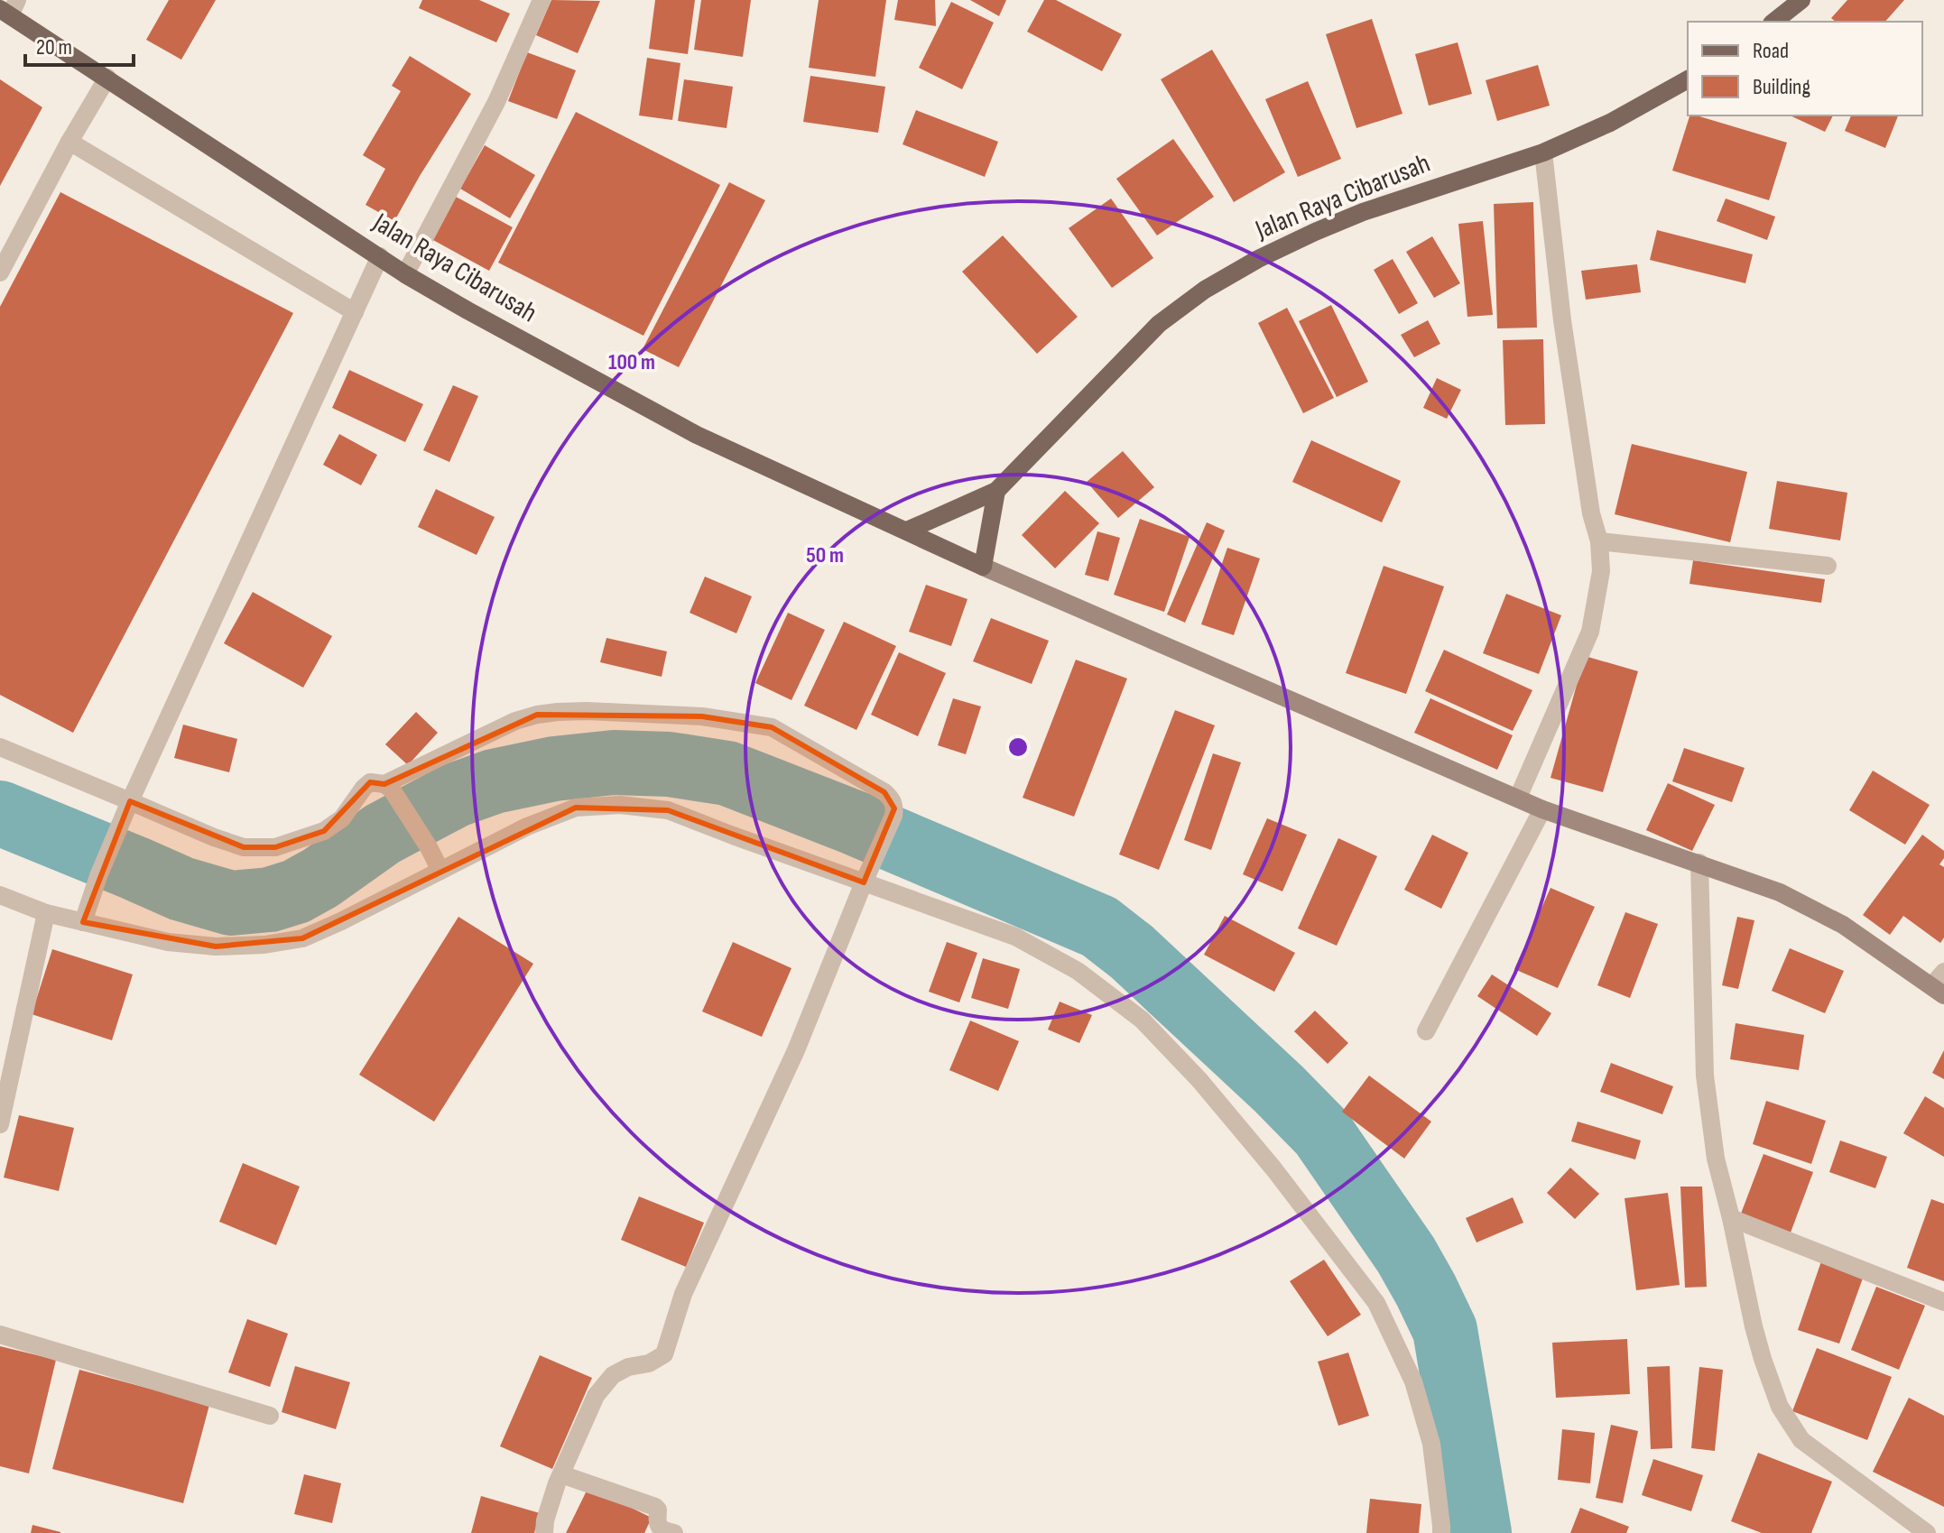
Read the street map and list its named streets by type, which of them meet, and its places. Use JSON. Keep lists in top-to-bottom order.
{
  "streets": {
    "main road": ["Jalan Raya Cibarusah"]
  },
  "legend": ["Road", "Building"],
  "scale_bar": "20 m",
  "rings": ["100 m", "50 m"]
}
